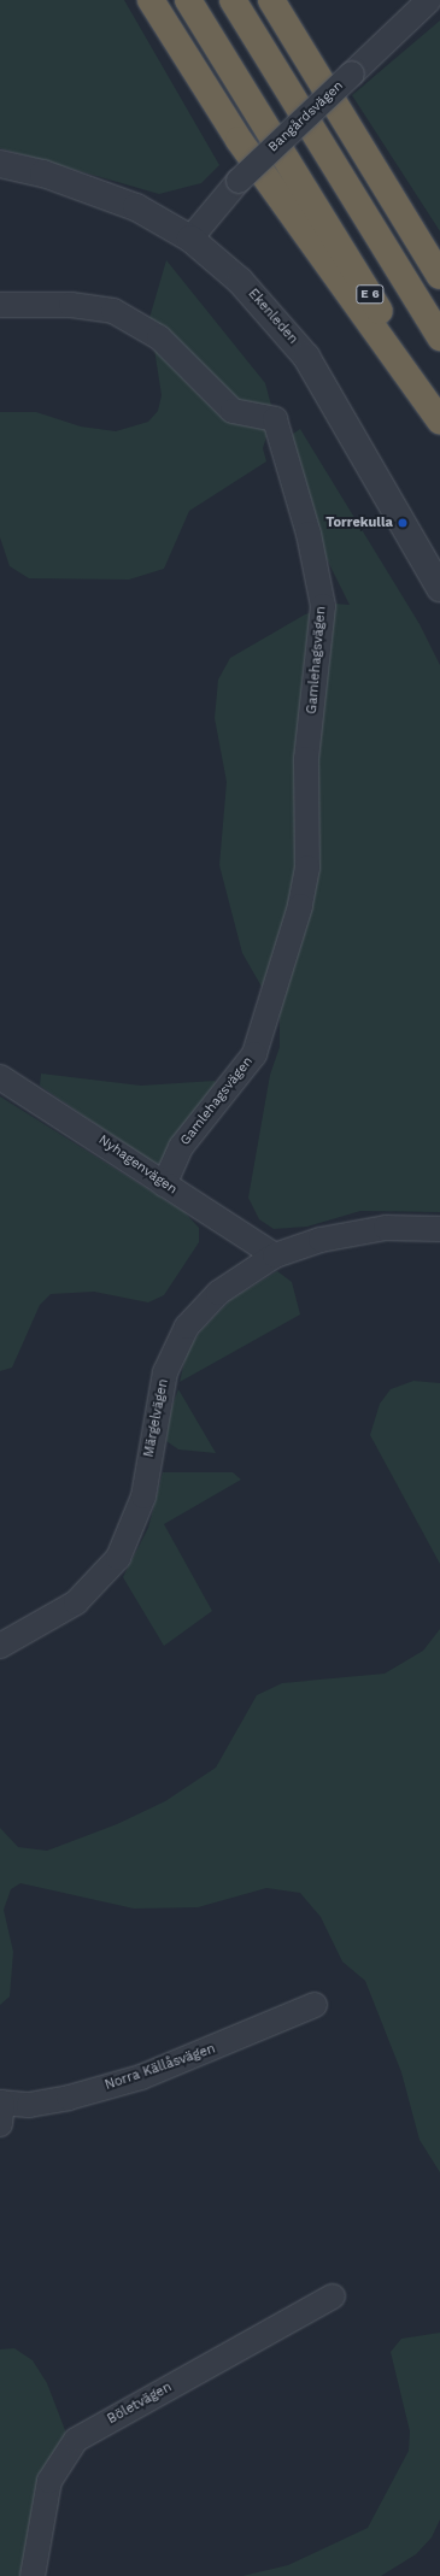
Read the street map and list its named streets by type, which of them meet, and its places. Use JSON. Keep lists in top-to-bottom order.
{
  "streets": {
    "highway": ["E 6"],
    "street": [
      "Bangårdsvägen",
      "Ekenleden",
      "Gamlehagsvägen",
      "Nyhagenvägen",
      "Märgelvägen",
      "Norra Källåsvägen",
      "Böletvägen"
    ]
  },
  "crossings": [
    ["Bangårdsvägen", "Ekenleden"],
    ["Gamlehagsvägen", "Nyhagenvägen"],
    ["Nyhagenvägen", "Märgelvägen"]
  ],
  "places": ["Torrekulla"]
}
